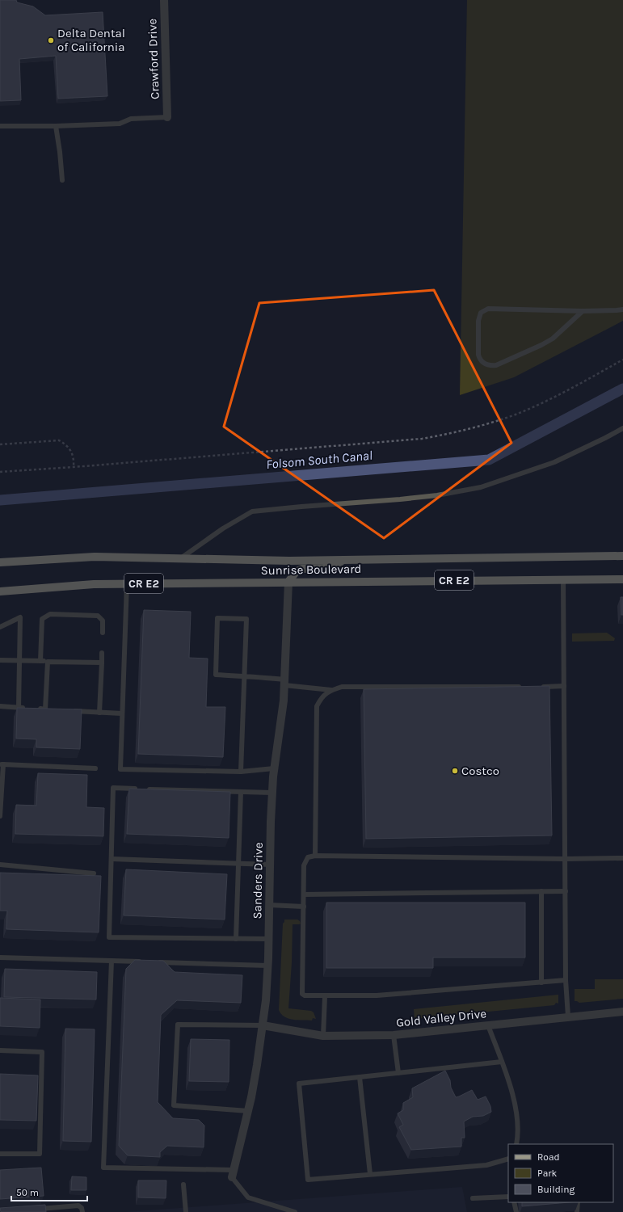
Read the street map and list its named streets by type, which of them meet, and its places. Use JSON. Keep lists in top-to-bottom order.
{
  "streets": {
    "main road": ["Sunrise Boulevard", "CR E2"],
    "street": ["Crawford Drive", "Sanders Drive", "Gold Valley Drive"]
  },
  "crossings": [
    ["Sunrise Boulevard", "Sanders Drive"],
    ["Sanders Drive", "Gold Valley Drive"]
  ],
  "water": ["Folsom South Canal"],
  "places": ["Delta Dental of California", "Costco"],
  "legend": ["Road", "Park", "Building"],
  "scale_bar": "50 m"
}
